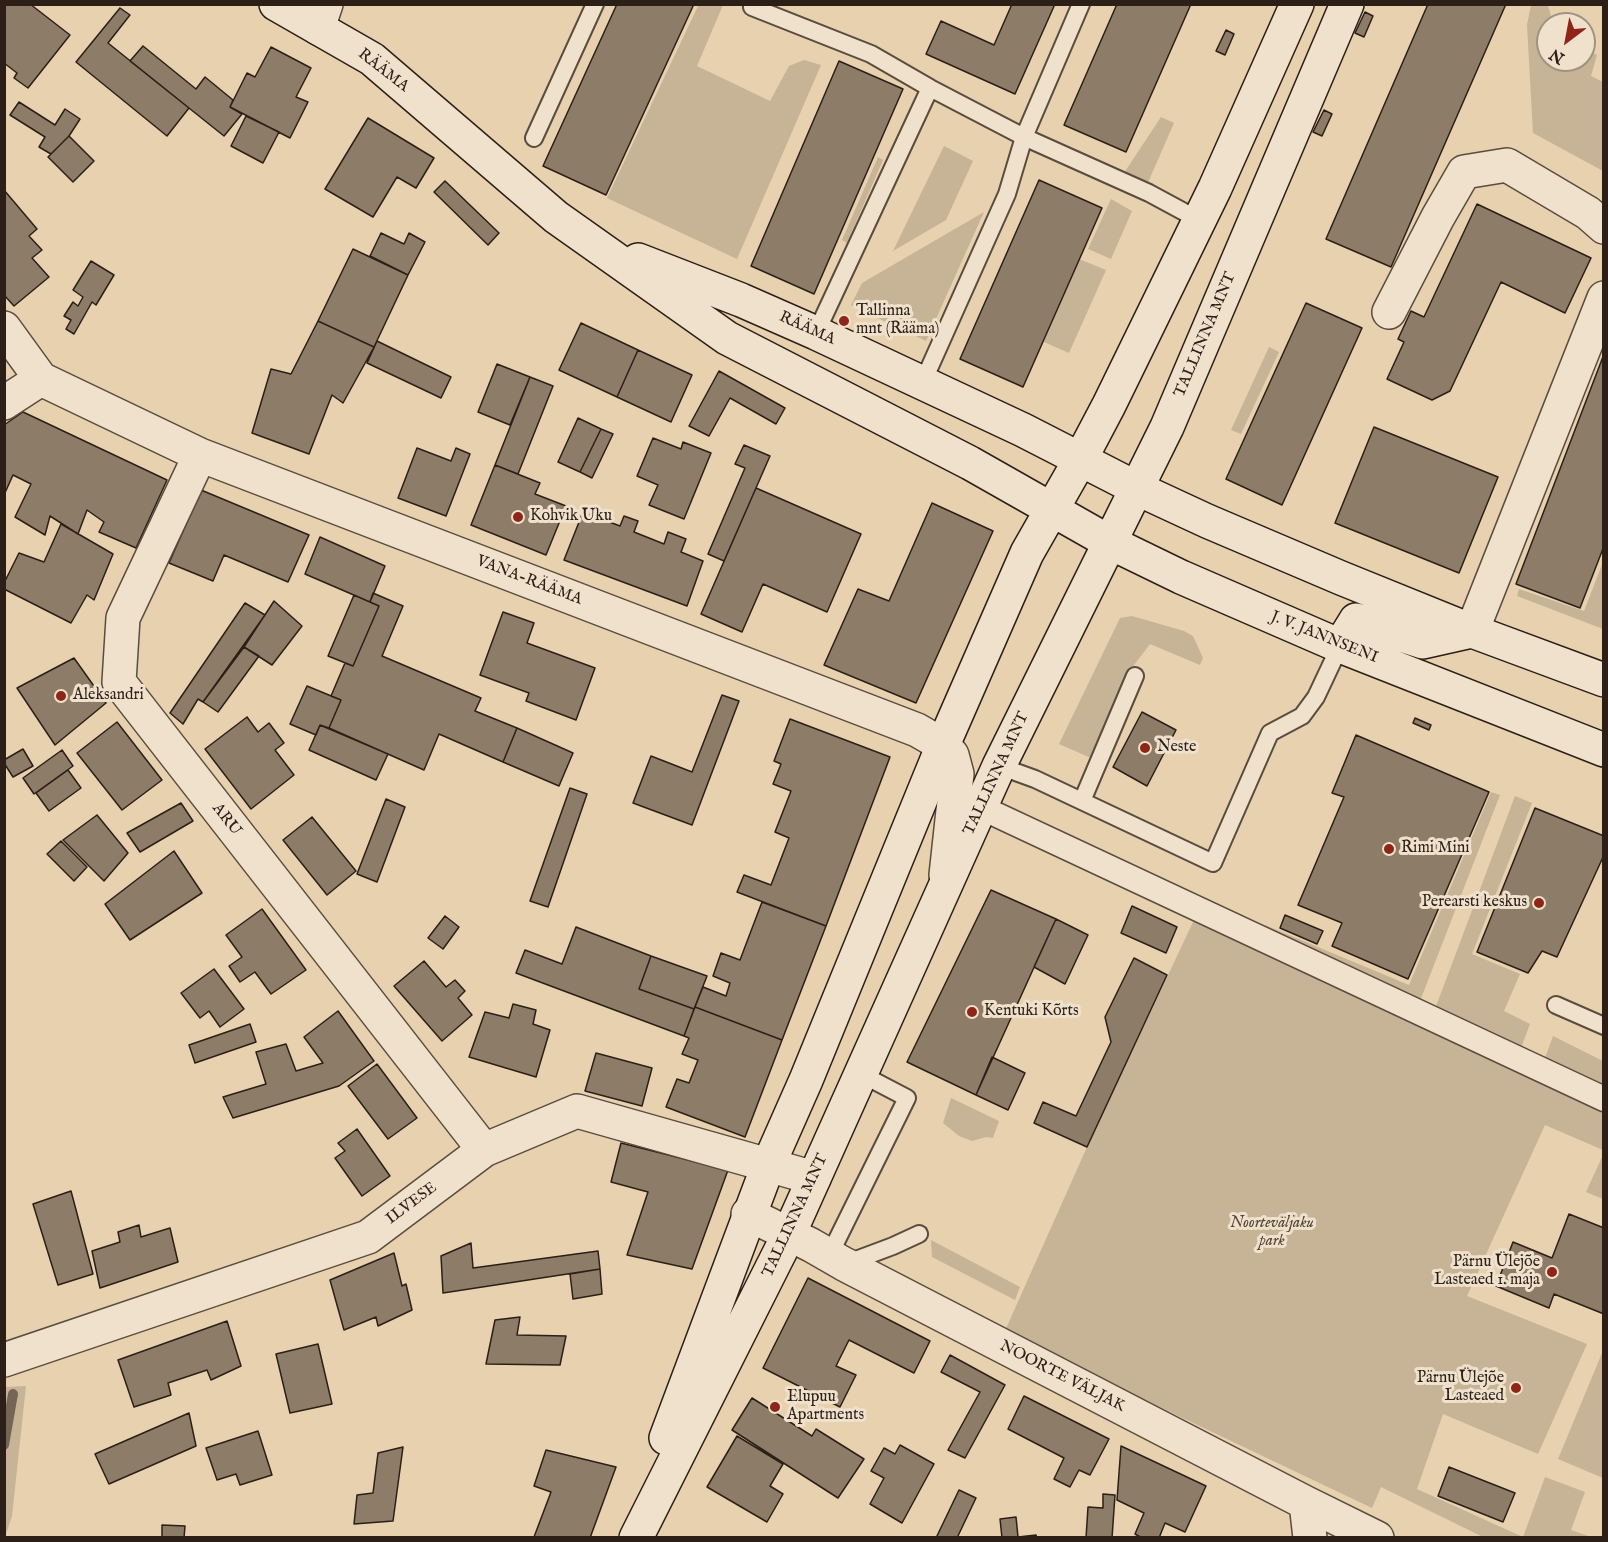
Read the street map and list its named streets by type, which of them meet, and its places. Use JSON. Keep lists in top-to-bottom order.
{
  "streets": {
    "main road": [
      "RÄÄMA",
      "TALLINNA MNT",
      "VANA-RÄÄMA",
      "J. V. JANNSENI",
      "ARU",
      "ILVESE",
      "NOORTE VÄLJAK"
    ]
  },
  "crossings": [
    ["RÄÄMA", "J. V. JANNSENI"],
    ["TALLINNA MNT", "J. V. JANNSENI"],
    ["TALLINNA MNT", "ILVESE"],
    ["TALLINNA MNT", "NOORTE VÄLJAK"],
    ["VANA-RÄÄMA", "ARU"],
    ["ARU", "ILVESE"]
  ],
  "parks": ["Noorteväljaku park"],
  "places": [
    "Tallinna mnt (Rääma)",
    "Kohvik Uku",
    "Aleksandri",
    "Neste",
    "Rimi Mini",
    "Perearsti keskus",
    "Kentuki Kõrts",
    "Pärnu Ülejõe Lasteaed 1. maja",
    "Pärnu Ülejõe Lasteaed",
    "Elupuu Apartments"
  ],
  "north": "bottom left"
}
